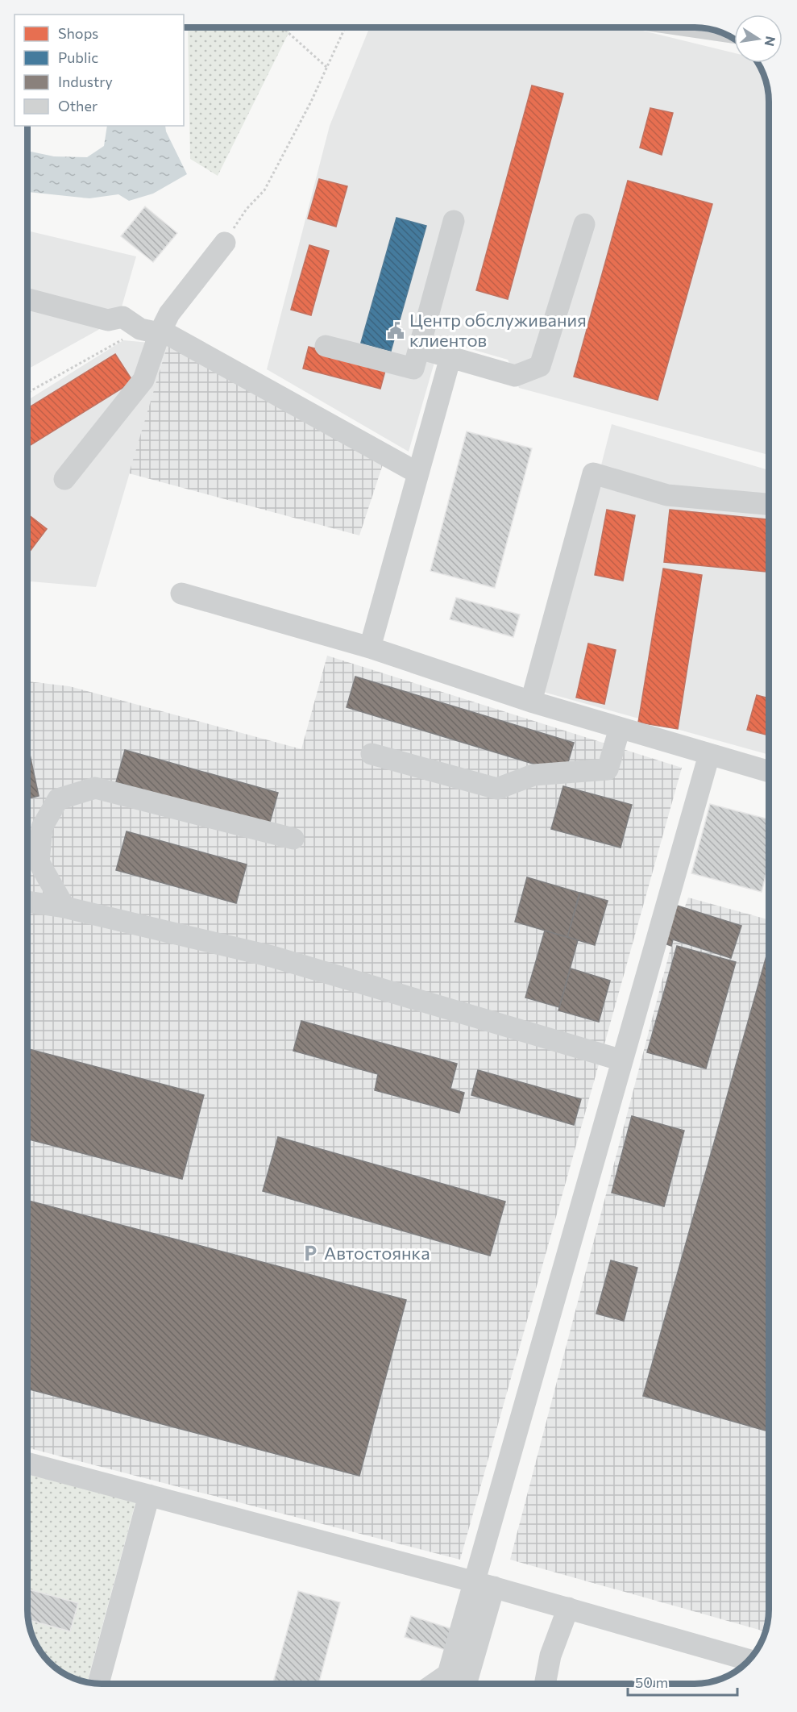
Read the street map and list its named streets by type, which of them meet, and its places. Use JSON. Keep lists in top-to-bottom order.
{
  "places": {
    "public building": ["Центр обслуживания клиентов"],
    "parking": ["Автостоянка"]
  },
  "legend": [
    "Shops",
    "Public",
    "Industry",
    "Other"
  ],
  "scale_bar": "50 m",
  "north": "right"
}
